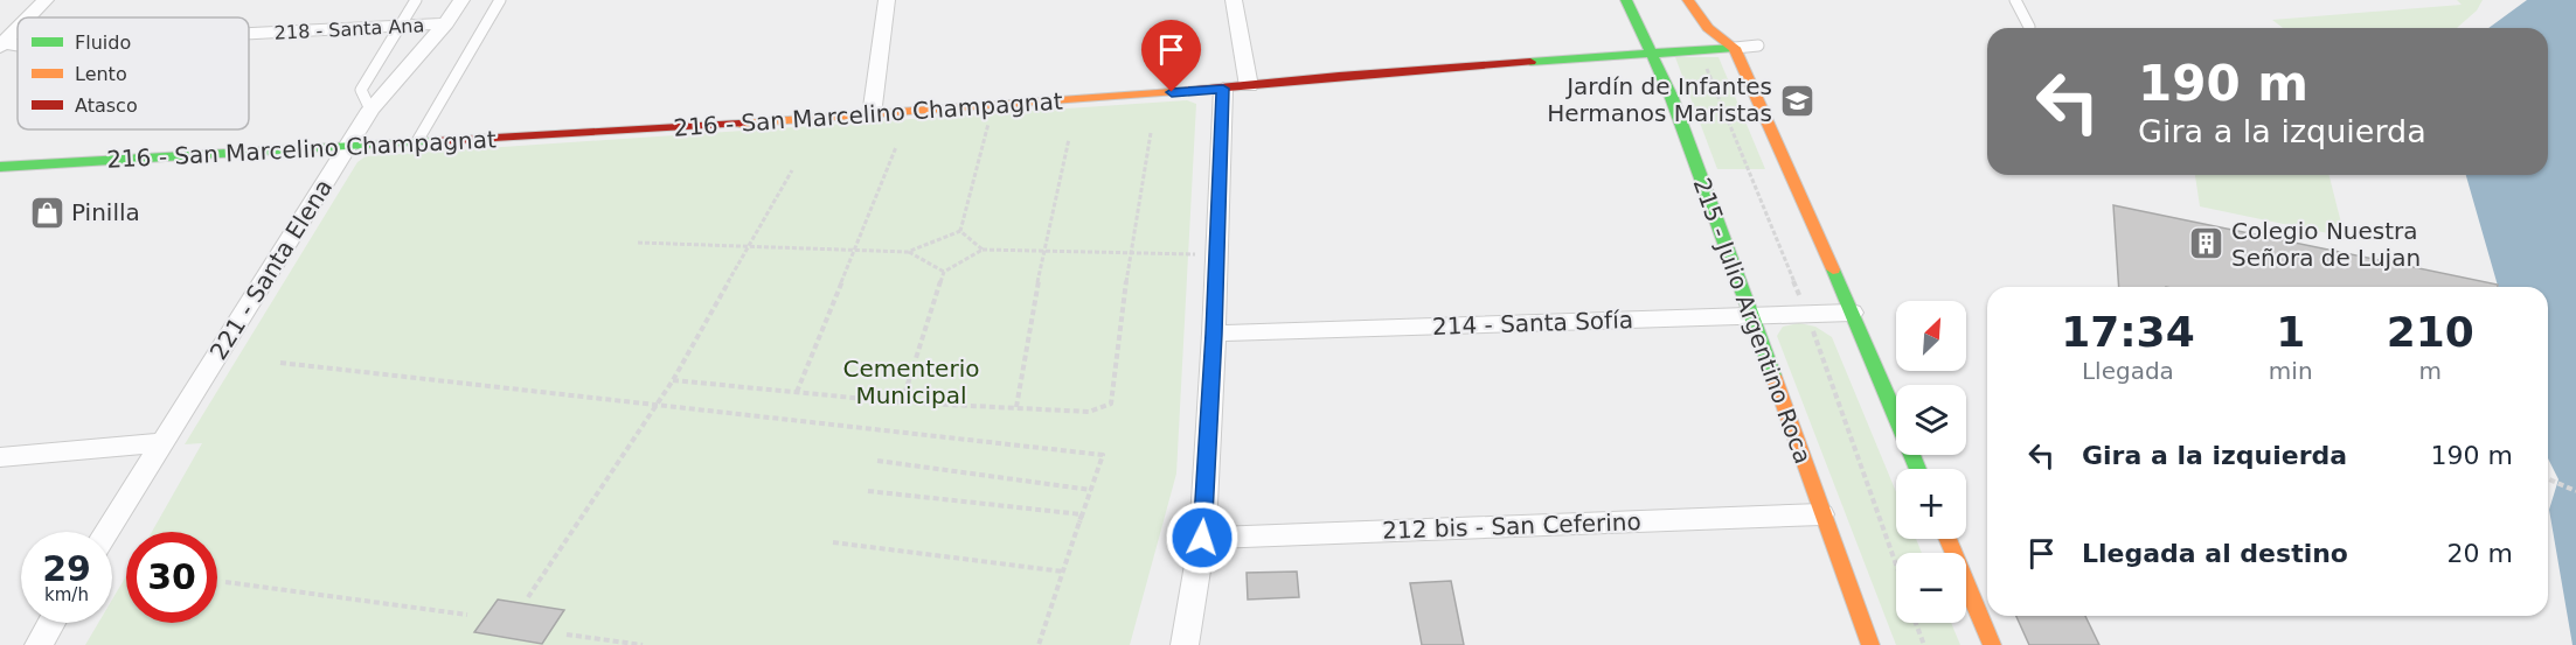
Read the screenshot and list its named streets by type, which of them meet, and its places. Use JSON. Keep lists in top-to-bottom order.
{
  "streets": {
    "street": [
      "218 - Santa Ana",
      "216 - San Marcelino Champagnat",
      "221 - Santa Elena",
      "215 - Julio Argentino Roca",
      "214 - Santa Sofía",
      "212 bis - San Ceferino"
    ]
  },
  "crossings": [
    ["218 - Santa Ana", "221 - Santa Elena"],
    ["216 - San Marcelino Champagnat", "221 - Santa Elena"],
    ["216 - San Marcelino Champagnat", "215 - Julio Argentino Roca"],
    ["215 - Julio Argentino Roca", "214 - Santa Sofía"],
    ["215 - Julio Argentino Roca", "212 bis - San Ceferino"]
  ],
  "parks": ["Cementerio Municipal"],
  "places": {
    "school or university": ["Jardín de Infantes Hermanos Maristas"],
    "shop": ["Pinilla"],
    "building": ["Colegio Nuestra Señora de Lujan"]
  },
  "legend": ["Fluido", "Lento", "Atasco"],
  "north": "top right",
  "page": {
    "turn": ["190 m", "Gira a la izquierda"],
    "eta": [
      "17:34",
      "Llegada",
      "1",
      "min",
      "210",
      "m"
    ],
    "map_buttons": ["+", "−"],
    "list": [
      {
        "name": "Gira a la izquierda",
        "value": "190 m"
      },
      {
        "name": "Llegada al destino",
        "value": "20 m"
      }
    ],
    "speed": "29 km/h",
    "limit": "30"
  }
}
